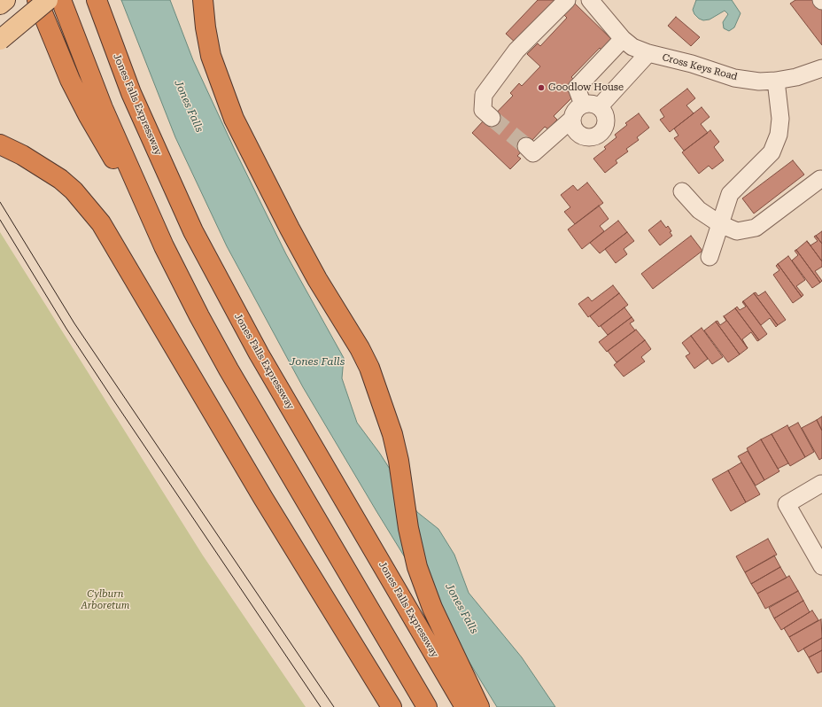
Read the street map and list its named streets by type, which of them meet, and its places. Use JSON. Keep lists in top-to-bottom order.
{
  "streets": {
    "highway": ["Jones Falls Expressway"],
    "street": ["Cross Keys Road"]
  },
  "water": ["Jones Falls"],
  "parks": ["Cylburn Arboretum"],
  "places": ["Goodlow House"]
}
